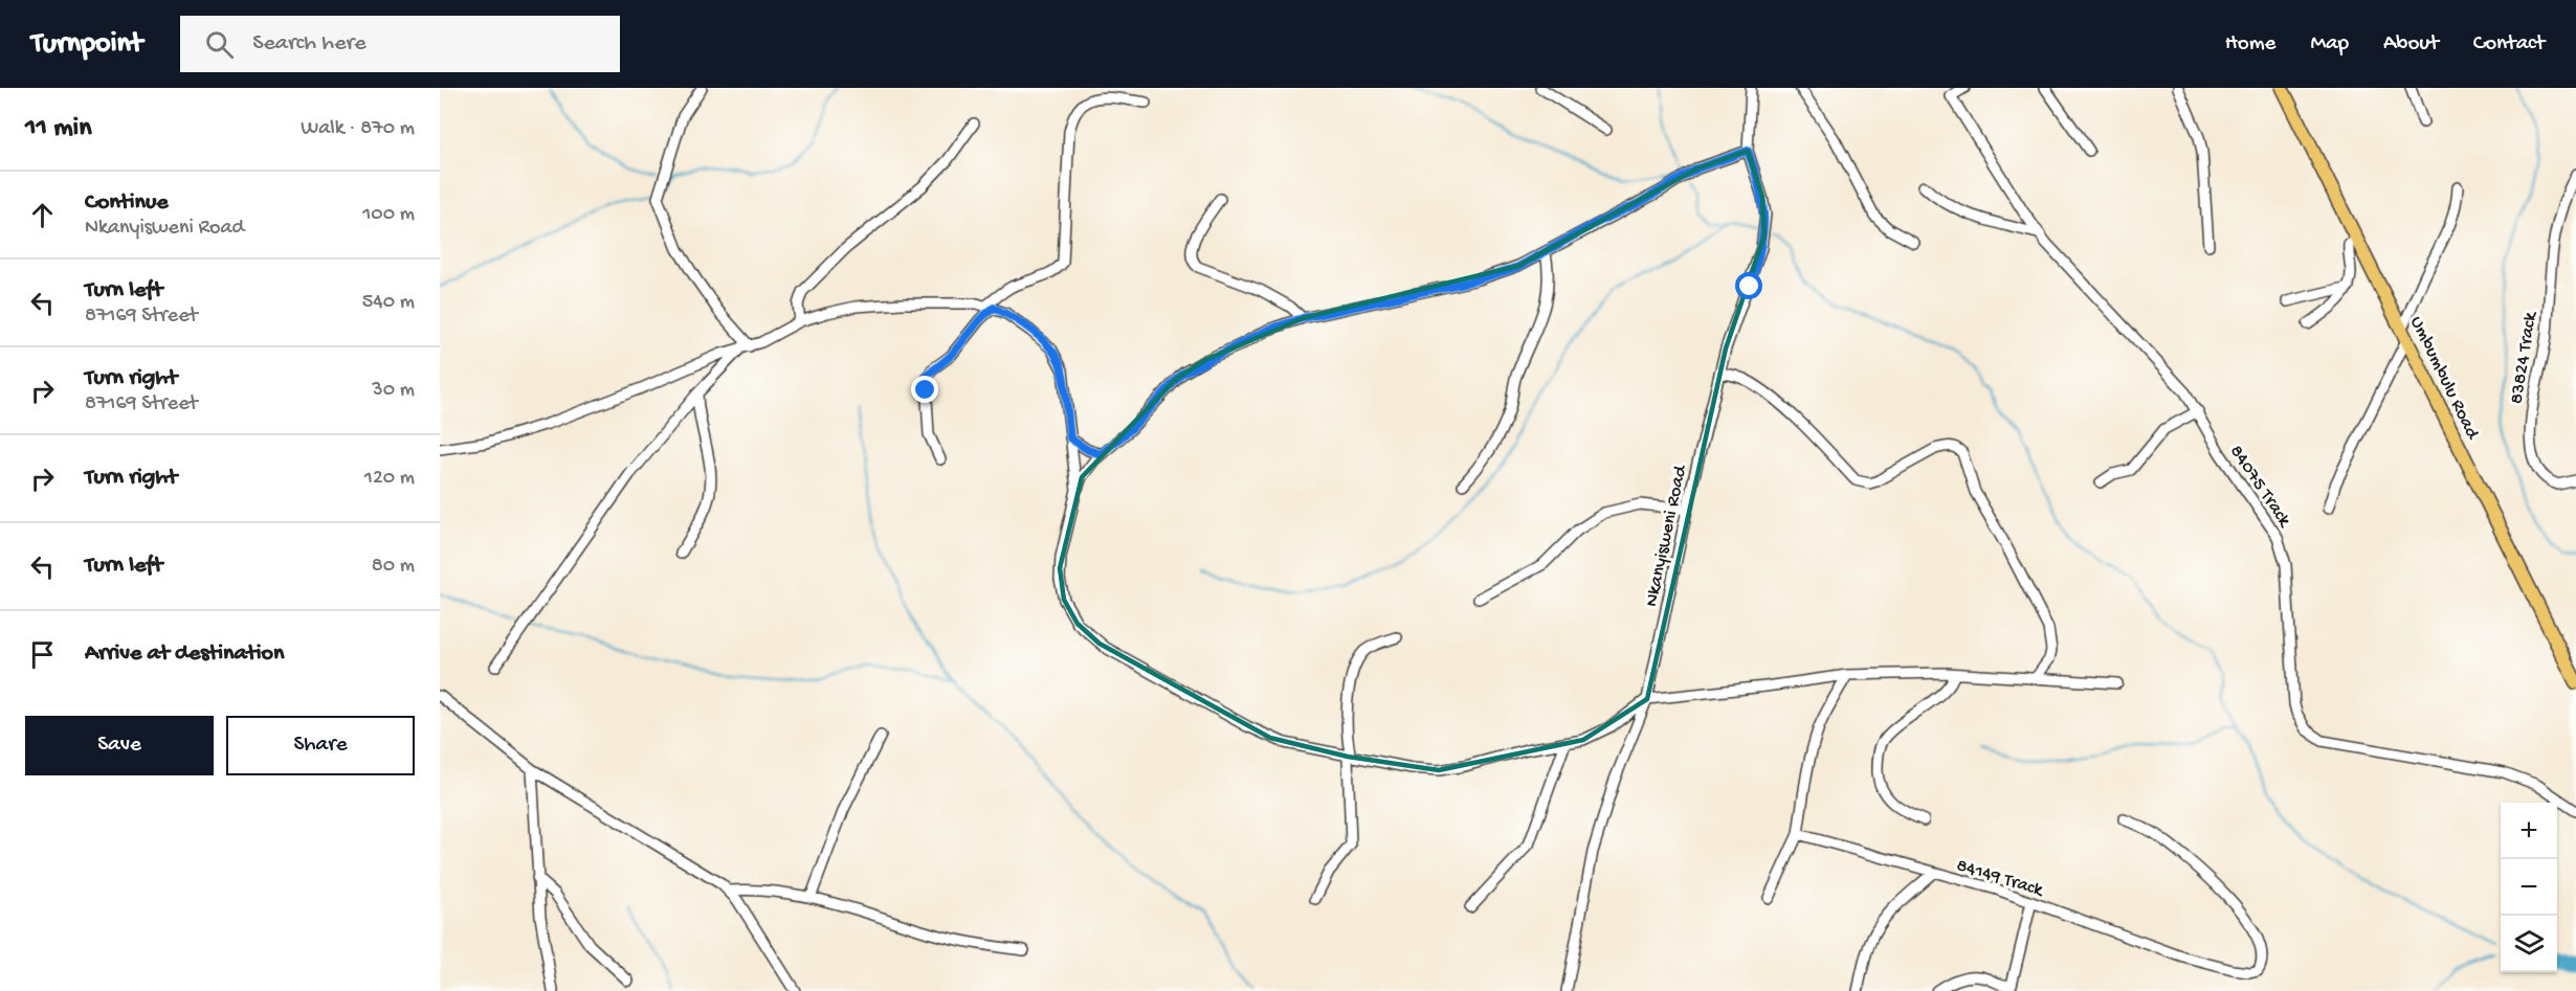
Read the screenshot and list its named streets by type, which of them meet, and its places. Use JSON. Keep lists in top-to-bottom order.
{
  "streets": {
    "main road": ["Umbumbulu Road"],
    "street": [
      "83824 Track",
      "84075 Track",
      "Nkanyisweni Road",
      "84149 Track"
    ]
  },
  "page": {
    "header": "Turnpoint",
    "search": "Search here",
    "nav": [
      "Home",
      "Map",
      "About",
      "Contact"
    ],
    "heading": ["11 min", "Walk · 870 m"],
    "list": [
      ["Continue", "Nkanyisweni Road", "100 m"],
      ["Turn left", "87169 Street", "540 m"],
      ["Turn right", "87169 Street", "30 m"],
      ["Turn right", "120 m"],
      ["Turn left", "80 m"],
      "Arrive at destination"
    ],
    "buttons": ["Save", "Share"],
    "map_buttons": ["+", "−"]
  }
}
